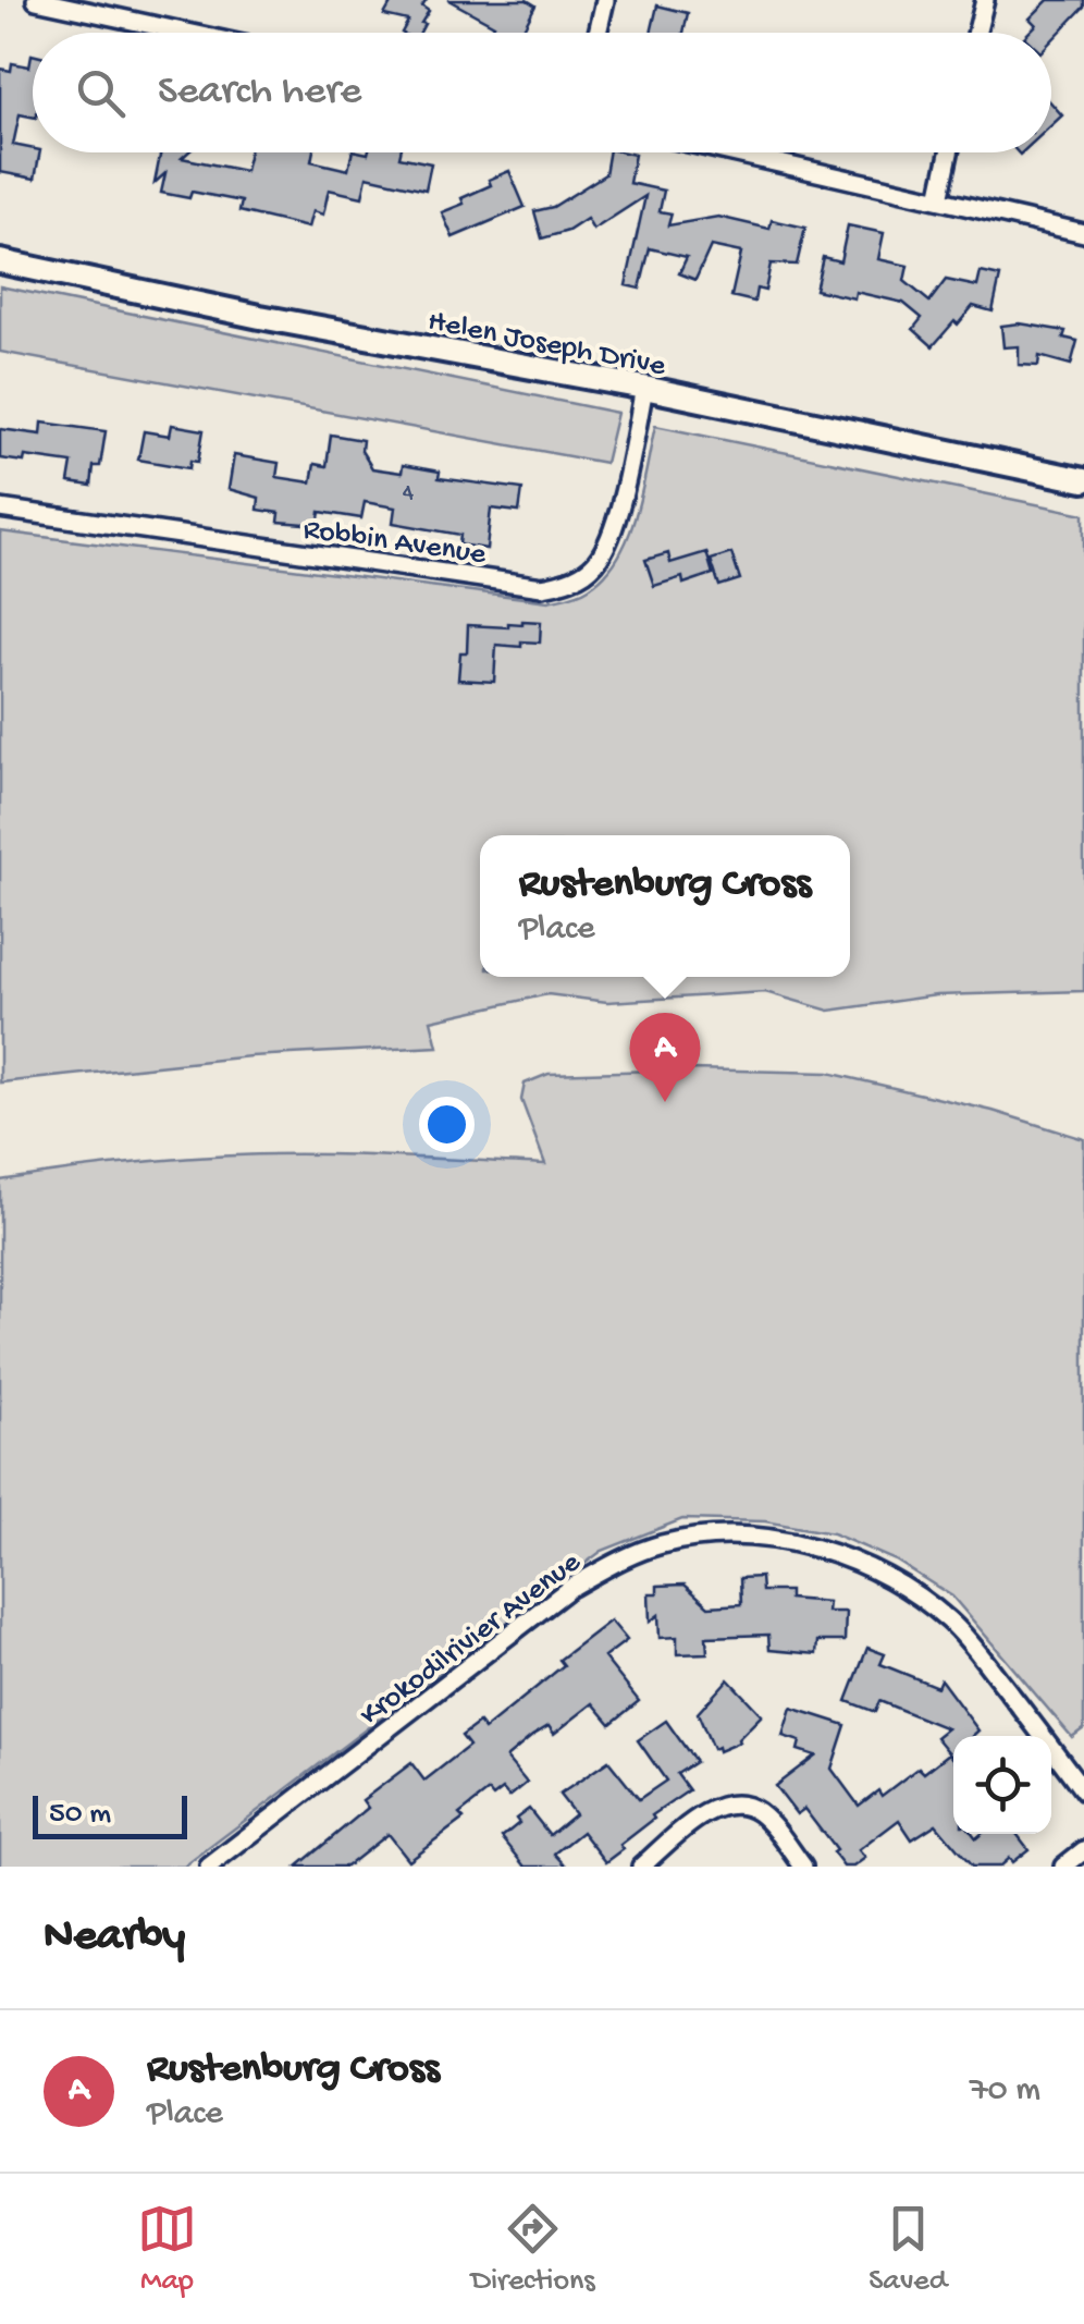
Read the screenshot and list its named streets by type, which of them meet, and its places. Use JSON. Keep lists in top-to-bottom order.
{
  "streets": {
    "street": ["Helen Joseph Drive", "Robbin Avenue", "Krokodilrivier Avenue"]
  },
  "crossings": [
    ["Helen Joseph Drive", "Robbin Avenue"]
  ],
  "house_numbers": ["4"],
  "scale_bar": "50 m",
  "page": {
    "search": "Search here",
    "popup": ["Rustenburg Cross", "Place"],
    "pins": "A",
    "scale": "50 m",
    "heading": "Nearby",
    "list": [
      {
        "mark": "A",
        "name": "Rustenburg Cross",
        "note": "Place",
        "value": "70 m"
      }
    ],
    "nav": ["Map", "Directions", "Saved"]
  }
}
